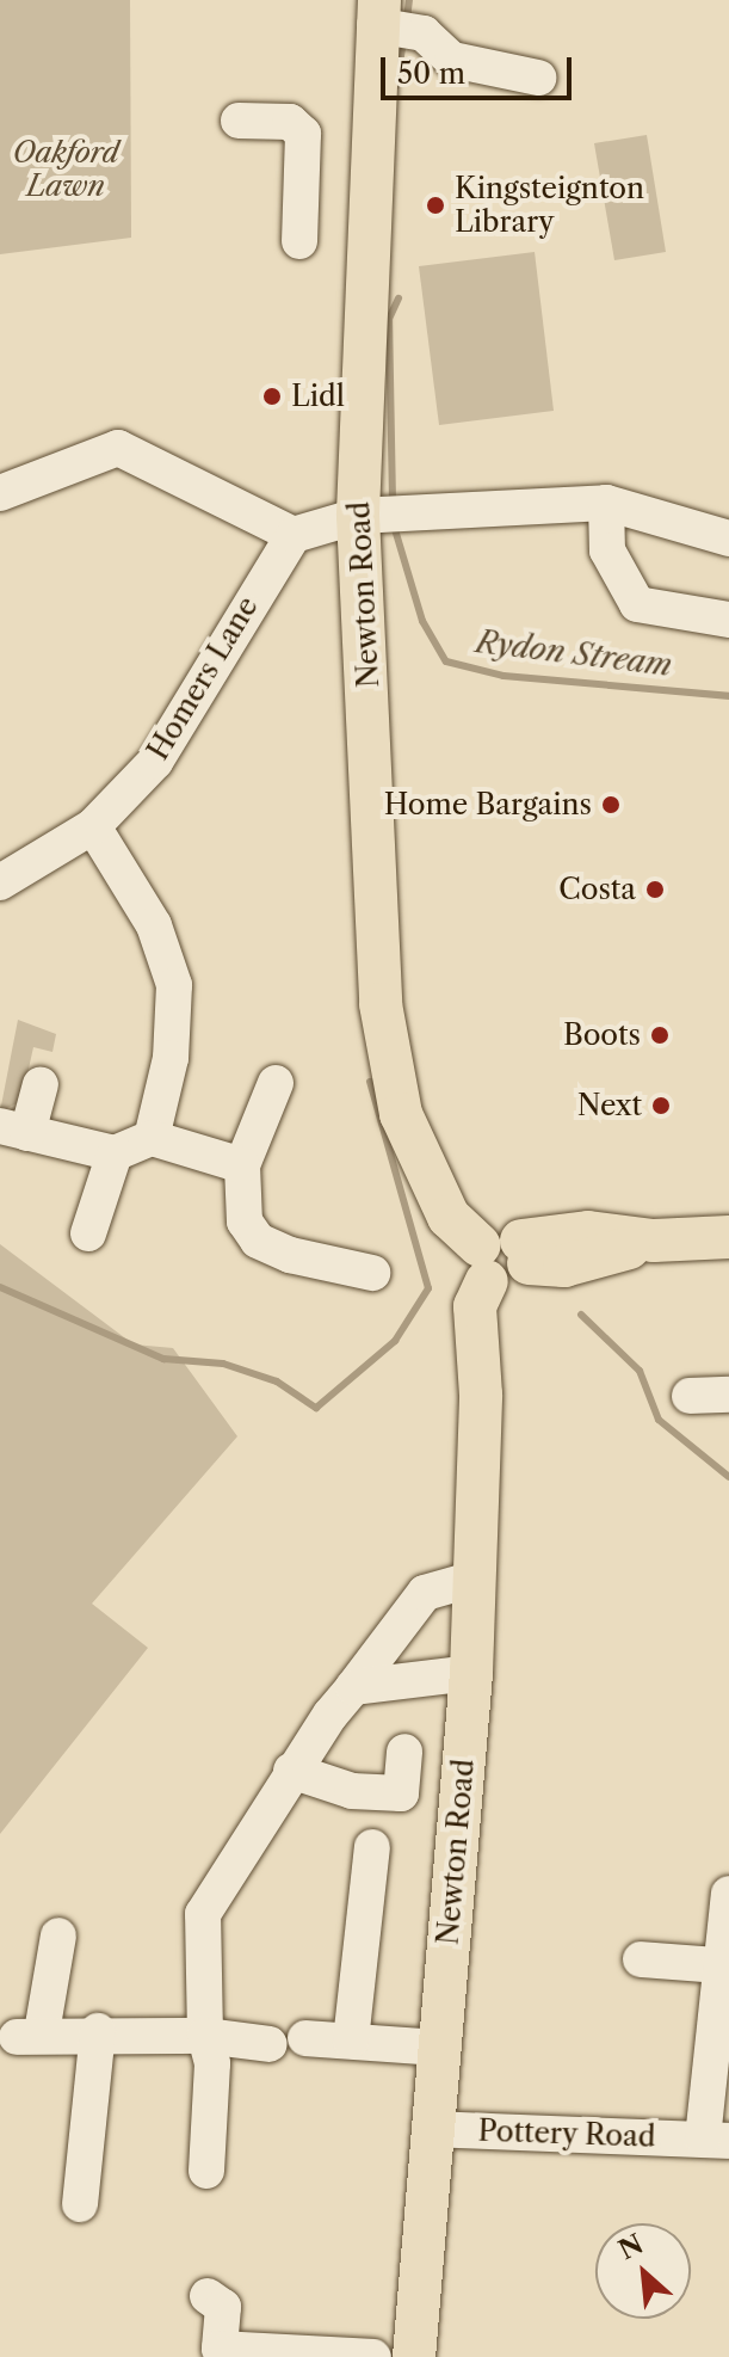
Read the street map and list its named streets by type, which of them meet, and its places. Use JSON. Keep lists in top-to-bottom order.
{
  "streets": {
    "main road": ["Newton Road"],
    "street": ["Homers Lane", "Pottery Road"]
  },
  "crossings": [
    ["Newton Road", "Pottery Road"]
  ],
  "water": ["Rydon Stream"],
  "parks": ["Oakford Lawn"],
  "places": [
    "Kingsteignton Library",
    "Lidl",
    "Home Bargains",
    "Costa",
    "Boots",
    "Next"
  ],
  "scale_bar": "50 m",
  "north": "top left"
}
